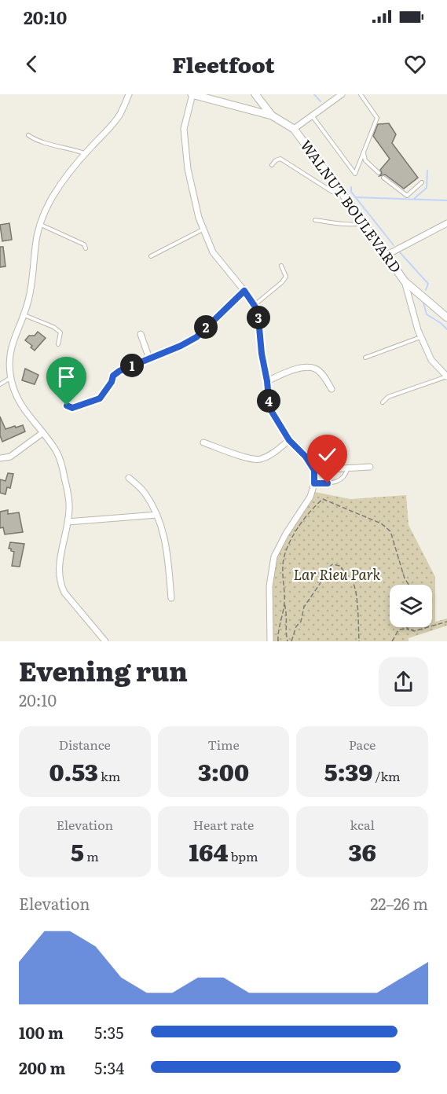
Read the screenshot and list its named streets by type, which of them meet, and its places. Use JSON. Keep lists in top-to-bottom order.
{
  "streets": {
    "street": ["WALNUT BOULEVARD"]
  },
  "parks": ["Lar Rieu Park"],
  "page": {
    "status": "20:10",
    "header": "Fleetfoot",
    "pins": [
      "3",
      "2",
      "1",
      "4"
    ],
    "heading": ["Evening run", "20:10"],
    "stats": [
      ["Distance", "0.53 km"],
      ["Time", "3:00"],
      ["Pace", "5:39 /km"],
      ["Elevation", "5 m"],
      ["Heart rate", "164 bpm"],
      ["kcal", "36"]
    ],
    "chart": ["Elevation", "22–26 m"],
    "list": [
      {
        "name": "100 m",
        "note": "5:35"
      },
      {
        "name": "200 m",
        "note": "5:34"
      }
    ]
  }
}
